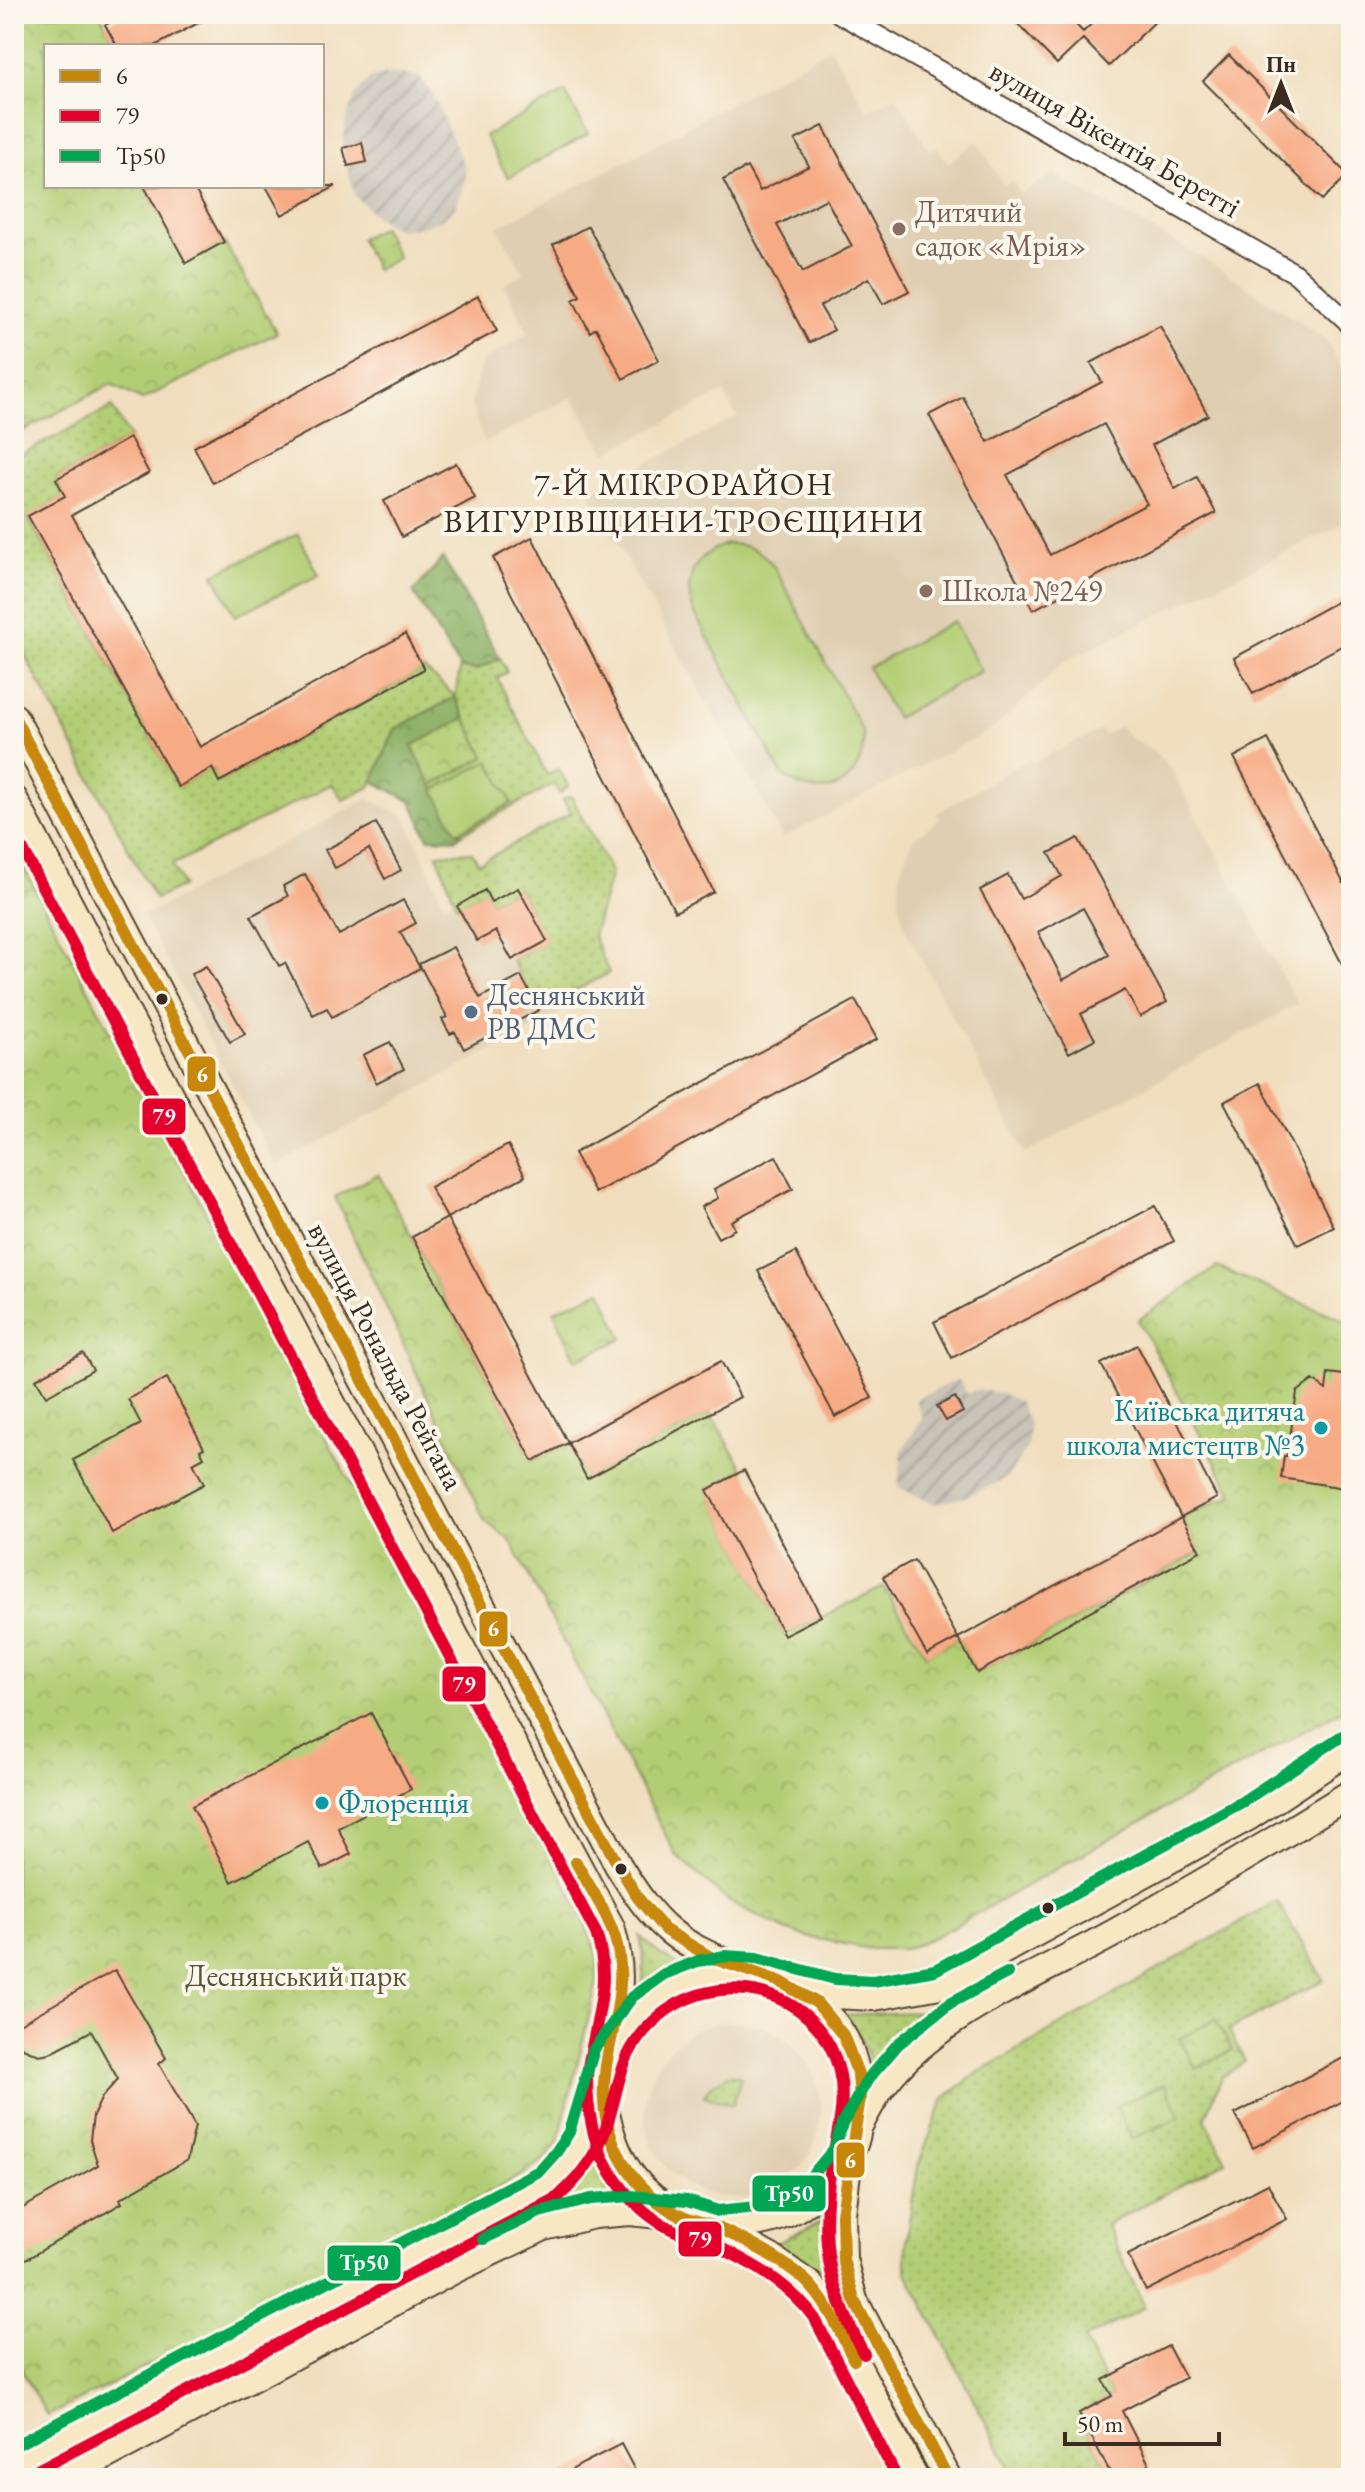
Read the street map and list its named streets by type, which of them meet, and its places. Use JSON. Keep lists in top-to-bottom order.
{
  "streets": {
    "main road": ["вулиця Рональда Рейгана"],
    "street": ["вулиця Вікентія Беретті"]
  },
  "districts": ["7-Й МІКРОРАЙОН ВИГУРІВЩИНИ-ТРОЄЩИНИ"],
  "parks": ["Деснянський парк"],
  "places": [
    "Дитячий садок «Мрія»",
    "Школа №249",
    "Деснянський РВ ДМС",
    "Київська дитяча школа мистецтв №3",
    "Флоренція"
  ],
  "lines": ["transit line 6", "transit line 79", "transit line Тр50"],
  "legend": ["6", "79", "Тр50"],
  "scale_bar": "50 m",
  "north": "top"
}
